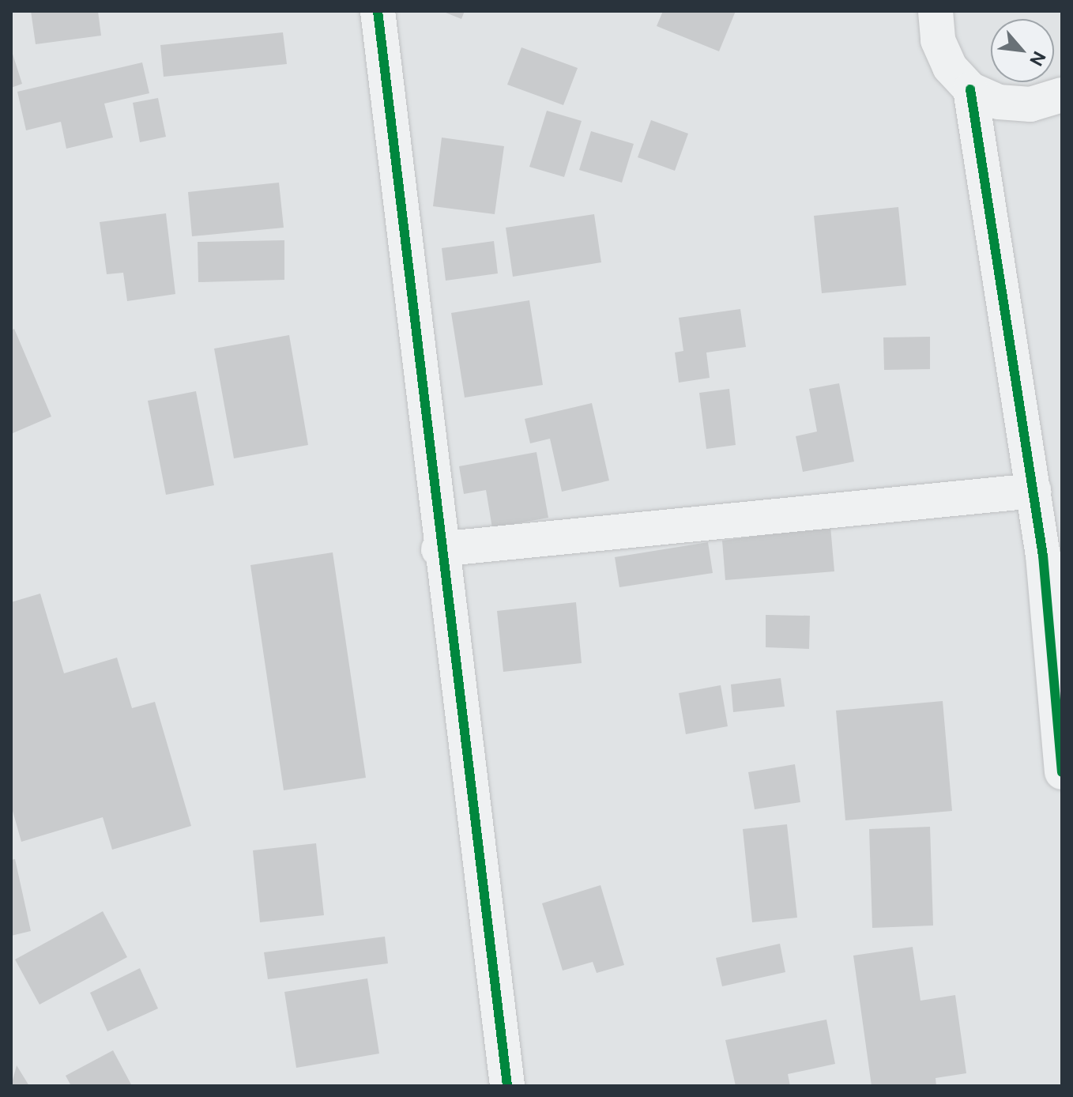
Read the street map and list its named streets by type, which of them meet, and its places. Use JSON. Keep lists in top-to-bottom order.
{
  "north": "bottom right"
}
